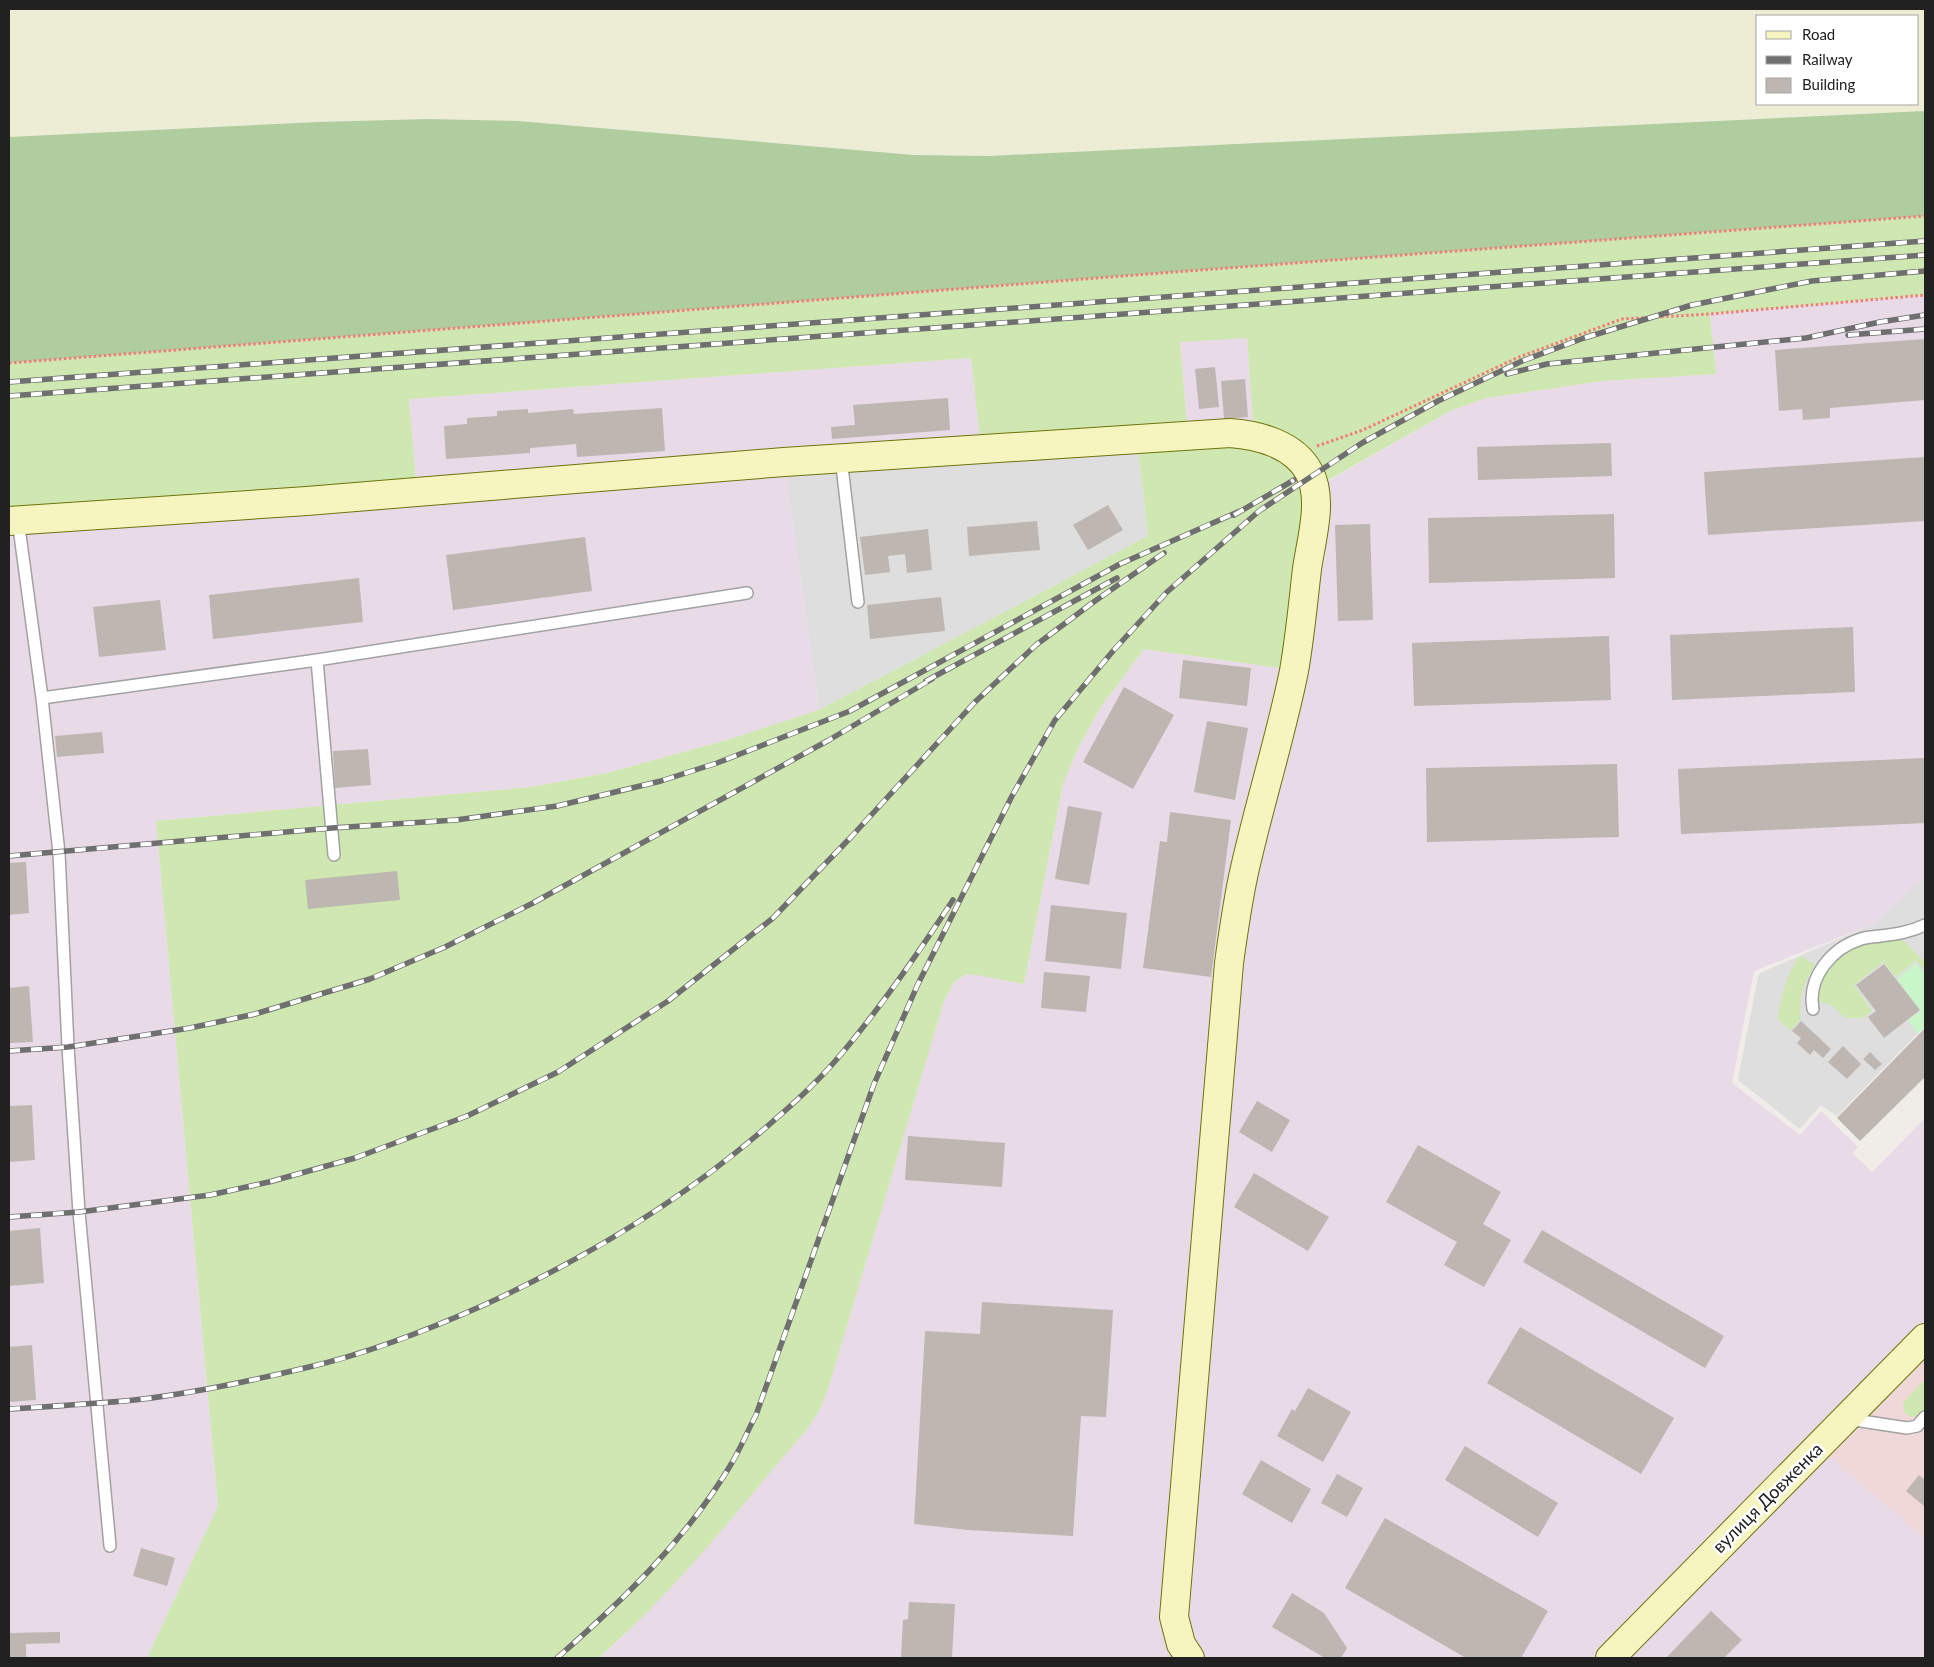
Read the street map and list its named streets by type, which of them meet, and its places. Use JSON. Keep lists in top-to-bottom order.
{
  "streets": {
    "street": ["вулиця Довженка"]
  },
  "legend": ["Road", "Railway", "Building"]
}
